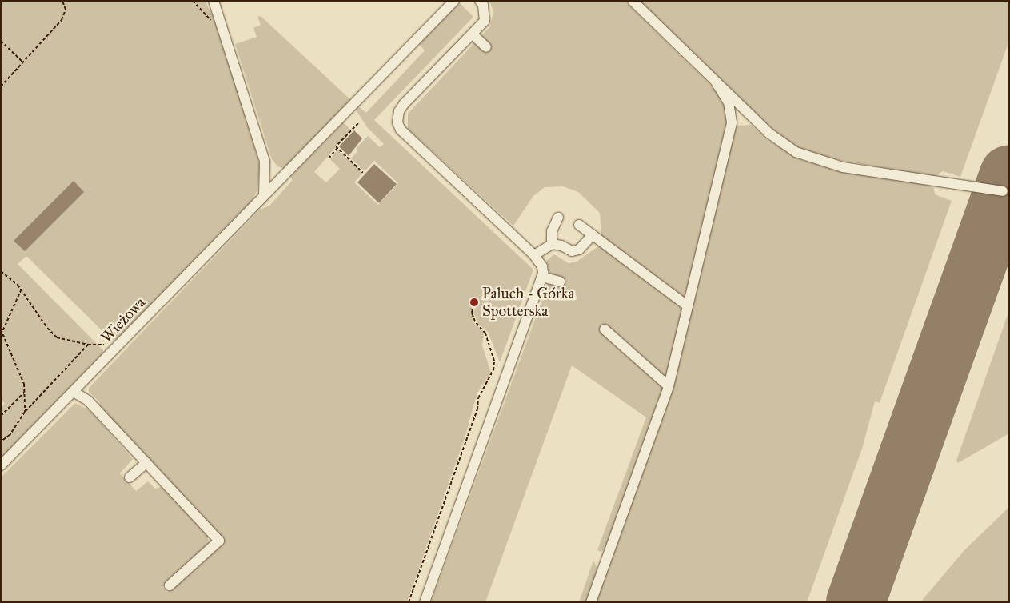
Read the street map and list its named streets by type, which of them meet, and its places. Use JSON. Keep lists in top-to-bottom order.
{
  "streets": {
    "lane": ["Wieżowa"]
  },
  "places": ["Paluch - Górka Spotterska"]
}
